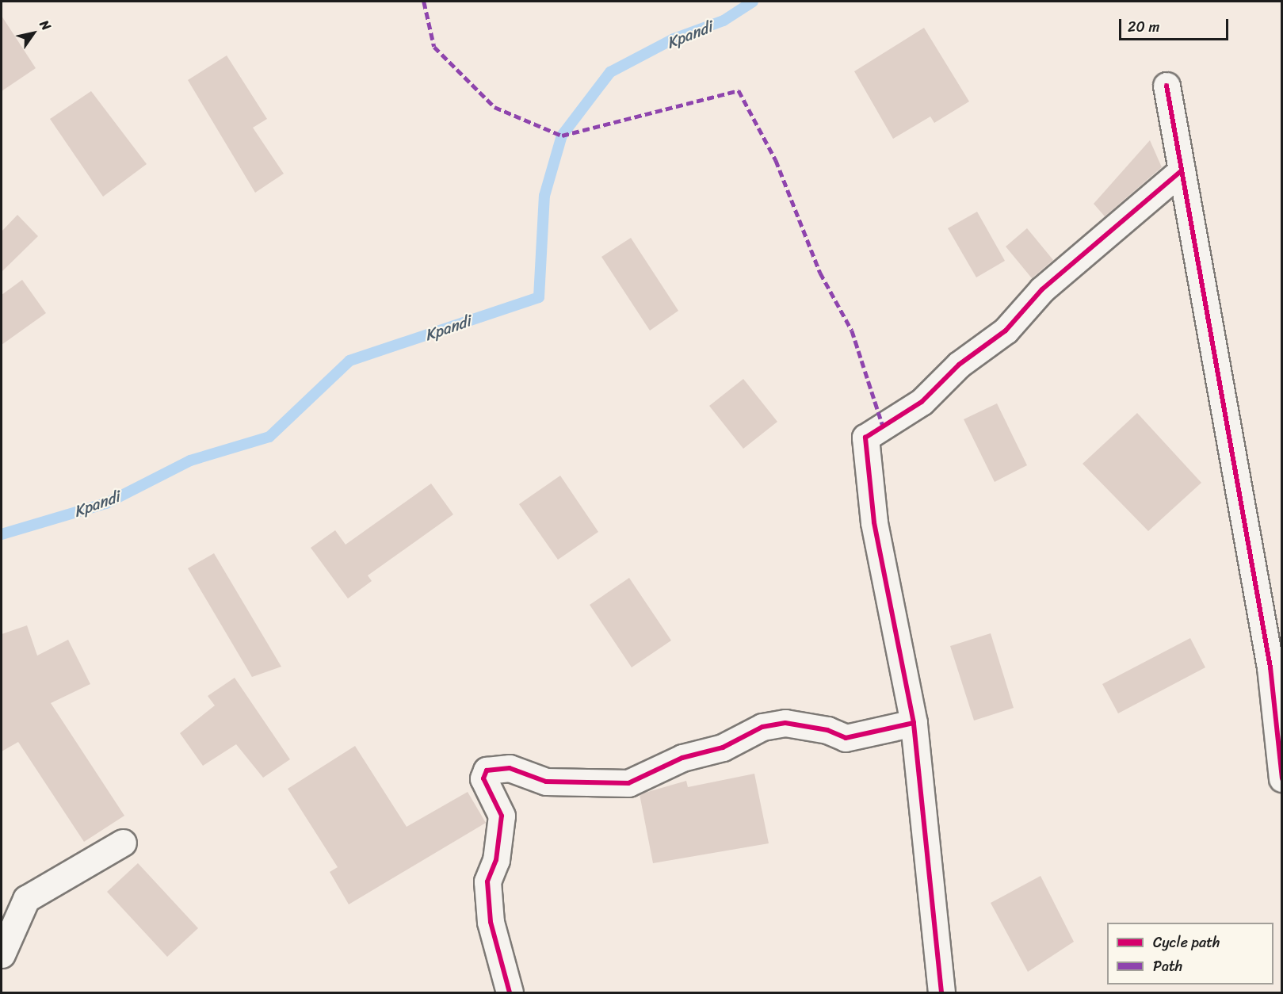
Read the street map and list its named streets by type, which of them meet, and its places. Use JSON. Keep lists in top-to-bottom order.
{
  "water": ["Kpandi"],
  "legend": ["Cycle path", "Path"],
  "scale_bar": "20 m",
  "north": "top right"
}
